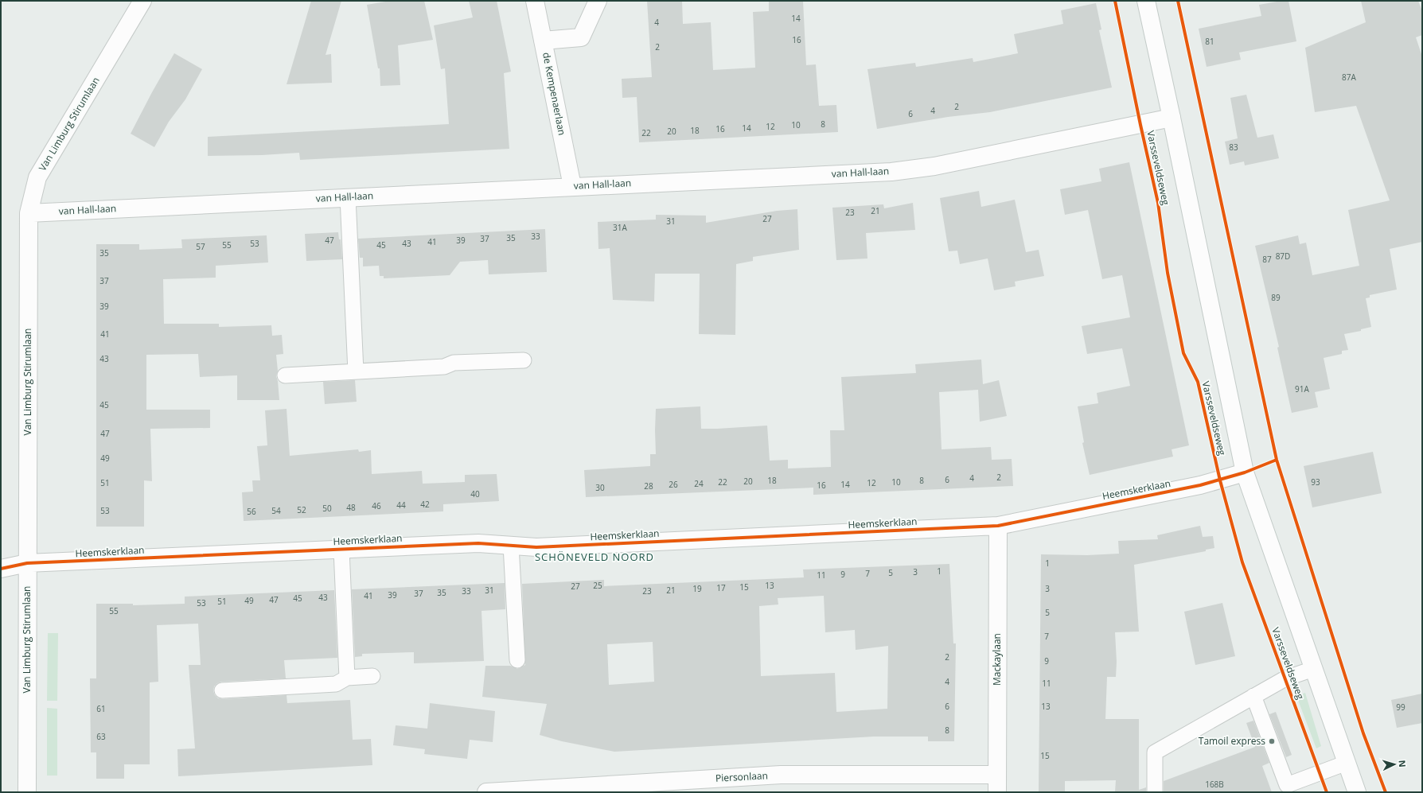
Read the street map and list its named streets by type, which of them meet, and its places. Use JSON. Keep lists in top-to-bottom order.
{
  "streets": {
    "street": [
      "de Kempenaerlaan",
      "Van Limburg Stirumlaan",
      "Varsseveldseweg",
      "van Hall-laan",
      "Heemskerklaan",
      "Mackaylaan",
      "Piersonlaan"
    ]
  },
  "crossings": [
    ["de Kempenaerlaan", "van Hall-laan"],
    ["Van Limburg Stirumlaan", "van Hall-laan"],
    ["Van Limburg Stirumlaan", "Heemskerklaan"],
    ["Varsseveldseweg", "van Hall-laan"],
    ["Varsseveldseweg", "Heemskerklaan"],
    ["Heemskerklaan", "Mackaylaan"],
    ["Mackaylaan", "Piersonlaan"]
  ],
  "districts": ["SCHÖNEVELD NOORD"],
  "places": ["Tamoil express"],
  "house_numbers": [
    "14",
    "4",
    "16",
    "81",
    "2",
    "87A",
    "2",
    "4",
    "6",
    "8",
    "10",
    "12",
    "14",
    "16",
    "18",
    "20",
    "22",
    "83",
    "21",
    "23",
    "27",
    "31",
    "31A",
    "33",
    "35",
    "37",
    "47",
    "39",
    "41",
    "53",
    "43",
    "55",
    "45",
    "57",
    "35",
    "87D",
    "87",
    "37",
    "89",
    "39",
    "41",
    "43",
    "91A",
    "45",
    "47",
    "49",
    "2",
    "4",
    "6",
    "18",
    "8",
    "20",
    "22",
    "10",
    "93",
    "51",
    "12",
    "24",
    "26",
    "14",
    "16",
    "28",
    "30",
    "40",
    "42",
    "44",
    "46",
    "48",
    "50",
    "52",
    "53",
    "54",
    "56",
    "1",
    "1",
    "3",
    "5",
    "7",
    "9",
    "11",
    "25",
    "13",
    "27",
    "15",
    "17",
    "19",
    "3",
    "31",
    "21",
    "33",
    "23",
    "35",
    "37",
    "39",
    "41",
    "43",
    "45",
    "47",
    "49",
    "51",
    "53",
    "55",
    "5",
    "7",
    "2",
    "9",
    "4",
    "11",
    "6",
    "13",
    "99",
    "61",
    "8",
    "63",
    "15",
    "168B"
  ],
  "north": "right"
}
